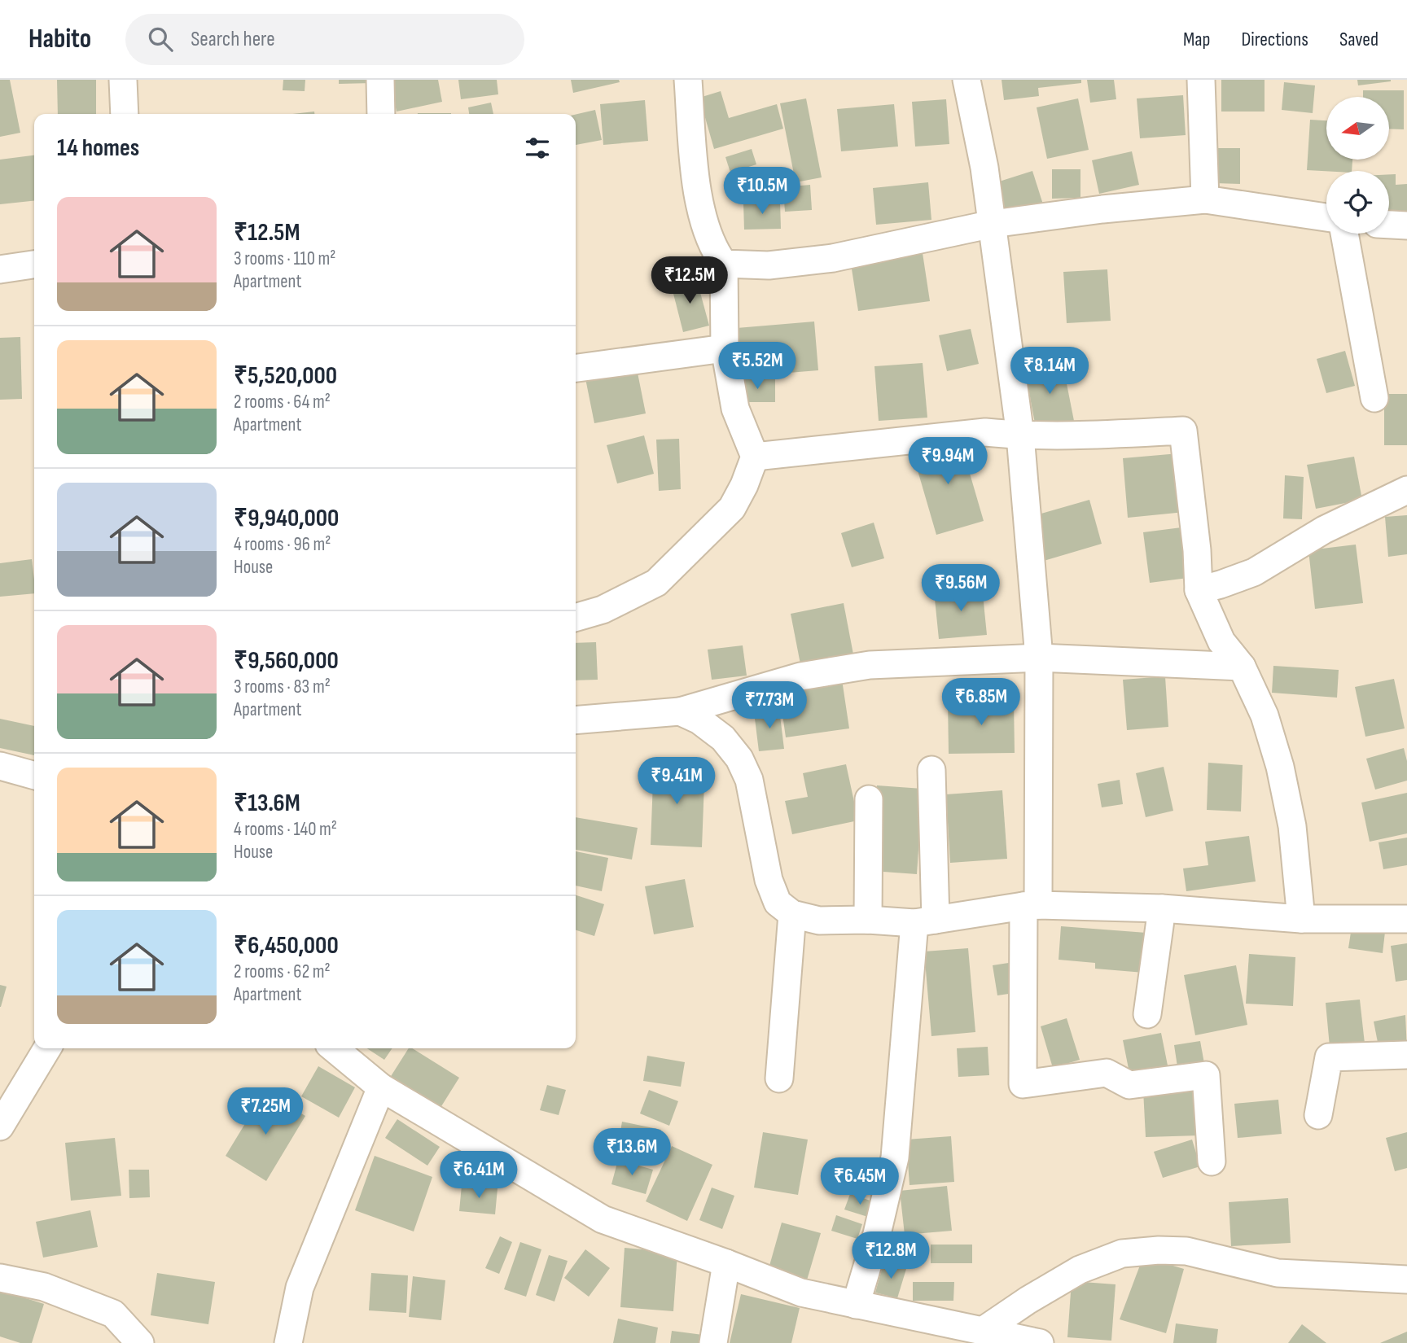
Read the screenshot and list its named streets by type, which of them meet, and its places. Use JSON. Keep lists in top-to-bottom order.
{
  "north": "left",
  "page": {
    "header": "Habito",
    "search": "Search here",
    "nav": ["Map", "Directions", "Saved"],
    "heading": "14 homes",
    "price": [
      "₹10.5M",
      "₹12.5M",
      "₹5.52M",
      "₹8.14M",
      "₹9.94M",
      "₹9.56M",
      "₹6.85M",
      "₹7.73M",
      "₹9.41M",
      "₹7.25M",
      "₹13.6M",
      "₹6.41M",
      "₹6.45M",
      "₹12.8M"
    ],
    "list": [
      {
        "name": "₹12.5M",
        "note": "3 rooms · 110 m² · Apartment"
      },
      {
        "name": "₹5,520,000",
        "note": "2 rooms · 64 m² · Apartment"
      },
      {
        "name": "₹9,940,000",
        "note": "4 rooms · 96 m² · House"
      },
      {
        "name": "₹9,560,000",
        "note": "3 rooms · 83 m² · Apartment"
      },
      {
        "name": "₹13.6M",
        "note": "4 rooms · 140 m² · House"
      },
      {
        "name": "₹6,450,000",
        "note": "2 rooms · 62 m² · Apartment"
      }
    ]
  }
}
